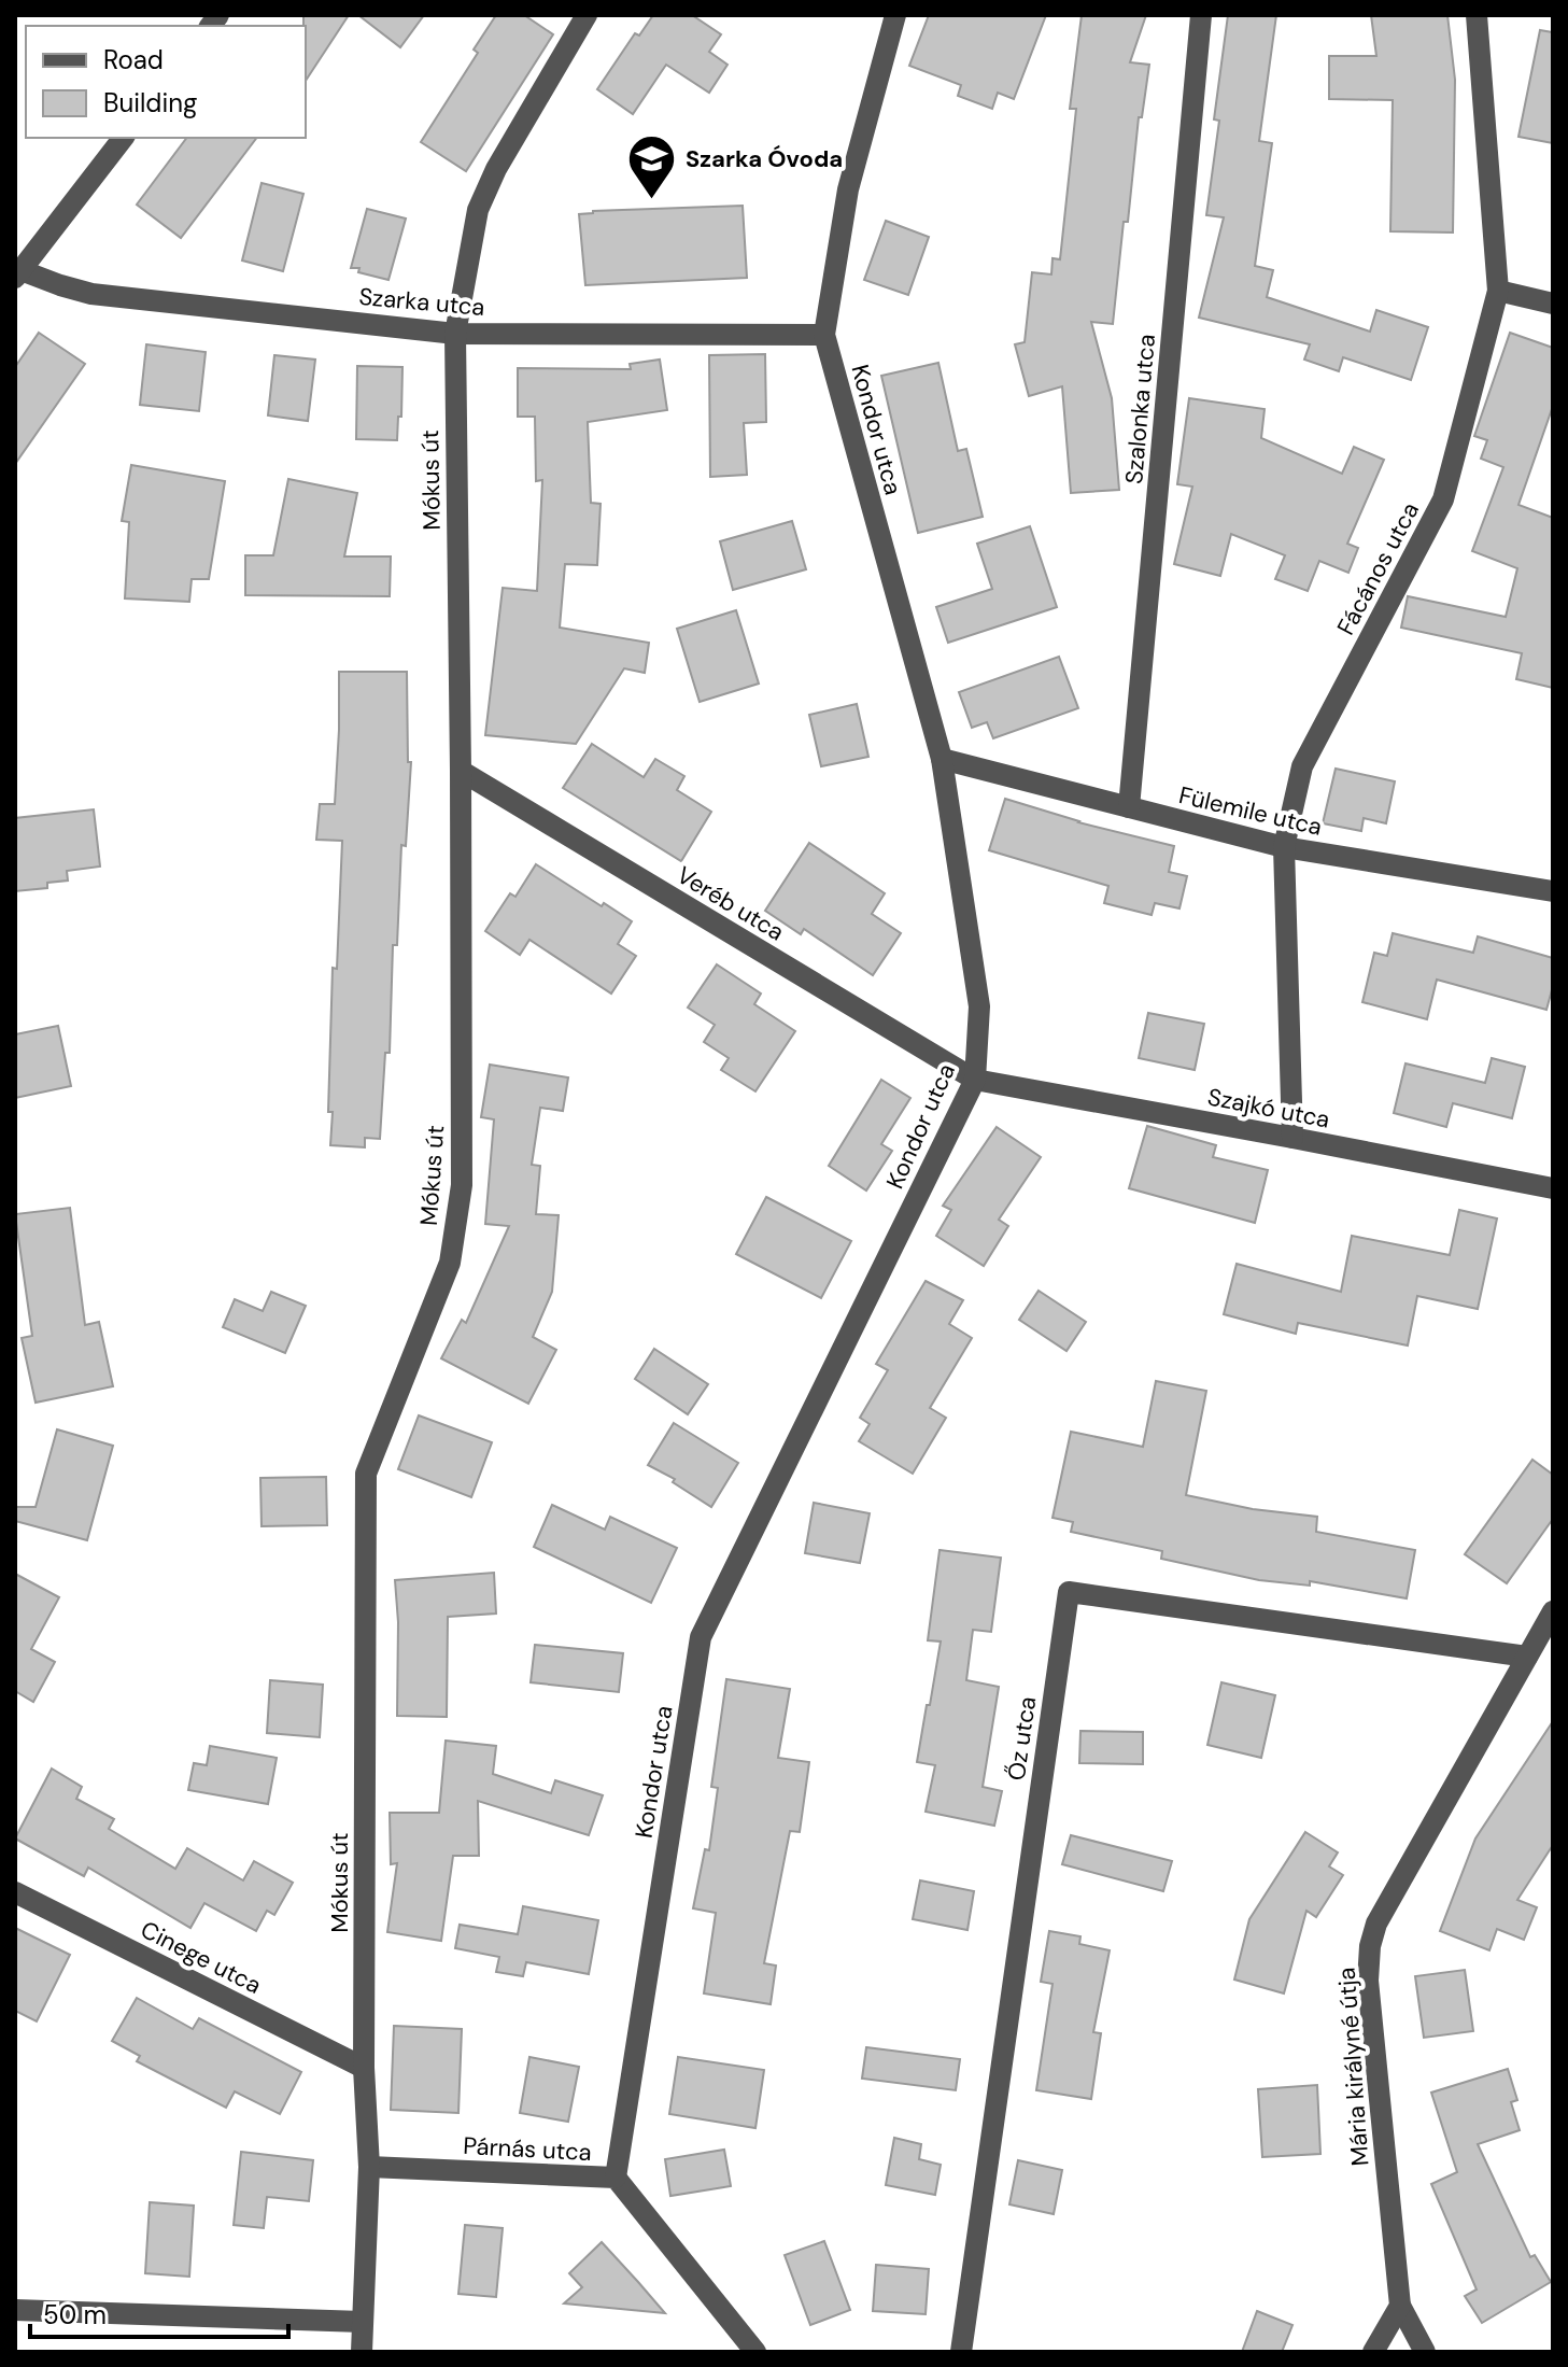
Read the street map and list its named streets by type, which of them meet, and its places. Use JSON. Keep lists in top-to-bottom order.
{
  "streets": {
    "street": [
      "Szarka utca",
      "Szalonka utca",
      "Kondor utca",
      "Mókus út",
      "Fácános utca",
      "Fülemile utca",
      "Veréb utca",
      "Szajkó utca",
      "Őz utca",
      "Cinege utca",
      "Mária királyné útja",
      "Párnás utca"
    ]
  },
  "crossings": [
    ["Szarka utca", "Kondor utca"],
    ["Szarka utca", "Mókus út"],
    ["Szalonka utca", "Fülemile utca"],
    ["Kondor utca", "Fülemile utca"],
    ["Kondor utca", "Veréb utca"],
    ["Kondor utca", "Szajkó utca"],
    ["Kondor utca", "Párnás utca"],
    ["Mókus út", "Veréb utca"],
    ["Mókus út", "Cinege utca"],
    ["Mókus út", "Párnás utca"],
    ["Fácános utca", "Fülemile utca"],
    ["Fácános utca", "Szajkó utca"],
    ["Veréb utca", "Szajkó utca"],
    ["Őz utca", "Mária királyné útja"]
  ],
  "places": {
    "school or university": ["Szarka Óvoda"]
  },
  "legend": ["Road", "Building"],
  "scale_bar": "50 m"
}
